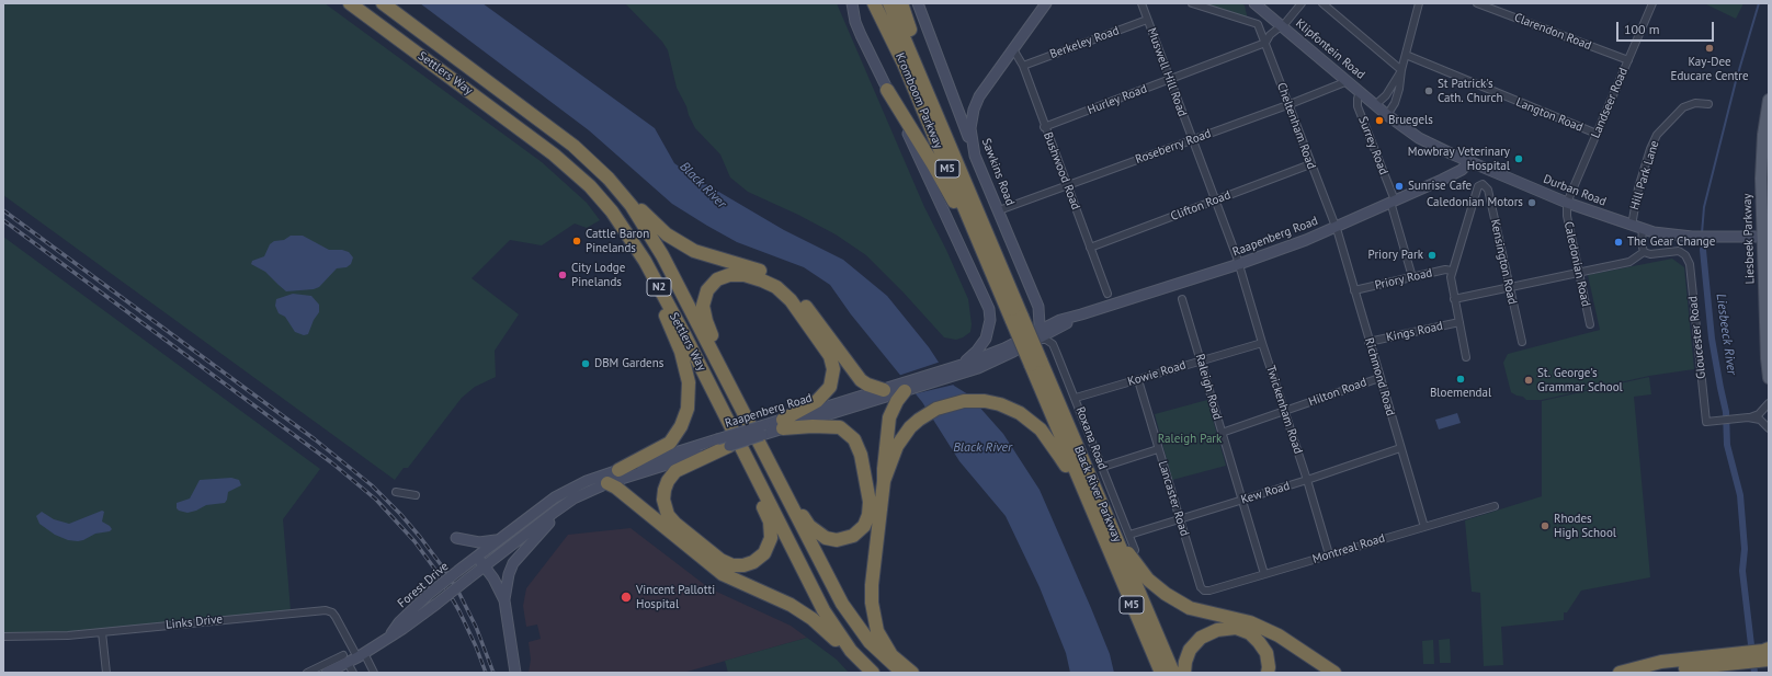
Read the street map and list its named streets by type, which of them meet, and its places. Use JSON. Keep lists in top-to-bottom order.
{
  "streets": {
    "highway": [
      "Settlers Way",
      "Kromboom Parkway",
      "M5",
      "N2",
      "Black River Parkway"
    ],
    "main road": [
      "Klipfontein Road",
      "Sawkins Road",
      "Durban Road",
      "Raapenberg Road",
      "Liesbeek Parkway",
      "Forest Drive"
    ],
    "street": [
      "Clarendon Road",
      "Berkeley Road",
      "Muswell Hill Road",
      "Hurley Road",
      "Landseer Road",
      "Langton Road",
      "Cheltenham Road",
      "Surrey Road",
      "Roseberry Road",
      "Bushwood Road",
      "Hill Park Lane",
      "Clifton Road",
      "Kensington Road",
      "Caledonian Road",
      "Priory Road",
      "Kings Road",
      "Gloucester Road",
      "Kowie Road",
      "Richmond Road",
      "Raleigh Road",
      "Hilton Road",
      "Twickenham Road",
      "Roxana Road",
      "Kew Road",
      "Lancaster Road",
      "Montreal Road",
      "Links Drive"
    ]
  },
  "crossings": [
    ["Clarendon Road", "Landseer Road"],
    ["Berkeley Road", "Muswell Hill Road"],
    ["Berkeley Road", "Bushwood Road"],
    ["Klipfontein Road", "Hurley Road"],
    ["Klipfontein Road", "Surrey Road"],
    ["Klipfontein Road", "Roseberry Road"],
    ["Klipfontein Road", "Durban Road"],
    ["Muswell Hill Road", "Hurley Road"],
    ["Muswell Hill Road", "Roseberry Road"],
    ["Muswell Hill Road", "Clifton Road"],
    ["Muswell Hill Road", "Raapenberg Road"],
    ["Muswell Hill Road", "Twickenham Road"],
    ["Hurley Road", "Cheltenham Road"],
    ["Hurley Road", "Bushwood Road"],
    ["Kromboom Parkway", "Black River Parkway"],
    ["Landseer Road", "Langton Road"],
    ["Landseer Road", "Durban Road"],
    ["Landseer Road", "Caledonian Road"],
    ["Cheltenham Road", "Roseberry Road"],
    ["Cheltenham Road", "Clifton Road"],
    ["Cheltenham Road", "Raapenberg Road"],
    ["Cheltenham Road", "Richmond Road"],
    ["Surrey Road", "Raapenberg Road"],
    ["Surrey Road", "Priory Road"],
    ["Roseberry Road", "Bushwood Road"],
    ["Roseberry Road", "Sawkins Road"],
    ["Bushwood Road", "Sawkins Road"],
    ["Bushwood Road", "Clifton Road"],
    ["Sawkins Road", "Raapenberg Road"],
    ["Sawkins Road", "Roxana Road"],
    ["Hill Park Lane", "Durban Road"],
    ["Durban Road", "Raapenberg Road"],
    ["Durban Road", "Liesbeek Parkway"],
    ["Durban Road", "Caledonian Road"],
    ["Raapenberg Road", "Richmond Road"],
    ["Raapenberg Road", "Twickenham Road"],
    ["Raapenberg Road", "Roxana Road"],
    ["Raapenberg Road", "Forest Drive"],
    ["Kensington Road", "Priory Road"],
    ["Priory Road", "Richmond Road"],
    ["Kings Road", "Richmond Road"],
    ["Kowie Road", "Raleigh Road"],
    ["Kowie Road", "Twickenham Road"],
    ["Kowie Road", "Roxana Road"],
    ["Kowie Road", "Lancaster Road"],
    ["Richmond Road", "Hilton Road"],
    ["Richmond Road", "Kew Road"],
    ["Richmond Road", "Montreal Road"],
    ["Raleigh Road", "Hilton Road"],
    ["Raleigh Road", "Kew Road"],
    ["Raleigh Road", "Montreal Road"],
    ["Hilton Road", "Twickenham Road"],
    ["Twickenham Road", "Kew Road"],
    ["Twickenham Road", "Montreal Road"],
    ["Roxana Road", "Kew Road"],
    ["Roxana Road", "Black River Parkway"],
    ["Kew Road", "Black River Parkway"],
    ["Kew Road", "Lancaster Road"],
    ["Lancaster Road", "Montreal Road"],
    ["Forest Drive", "Links Drive"]
  ],
  "water": ["Black River", "Liesbeeck River"],
  "parks": ["Raleigh Park"],
  "places": [
    "Kay-Dee Educare Centre",
    "St Patrick's Cath. Church",
    "Bruegels",
    "Mowbray Veterinary Hospital",
    "Sunrise Cafe",
    "Caledonian Motors",
    "Cattle Baron Pinelands",
    "The Gear Change",
    "Priory Park",
    "City Lodge Pinelands",
    "DBM Gardens",
    "Bloemendal",
    "St. George's Grammar School",
    "Rhodes High School",
    "Vincent Pallotti Hospital"
  ],
  "scale_bar": "100 m"
}
